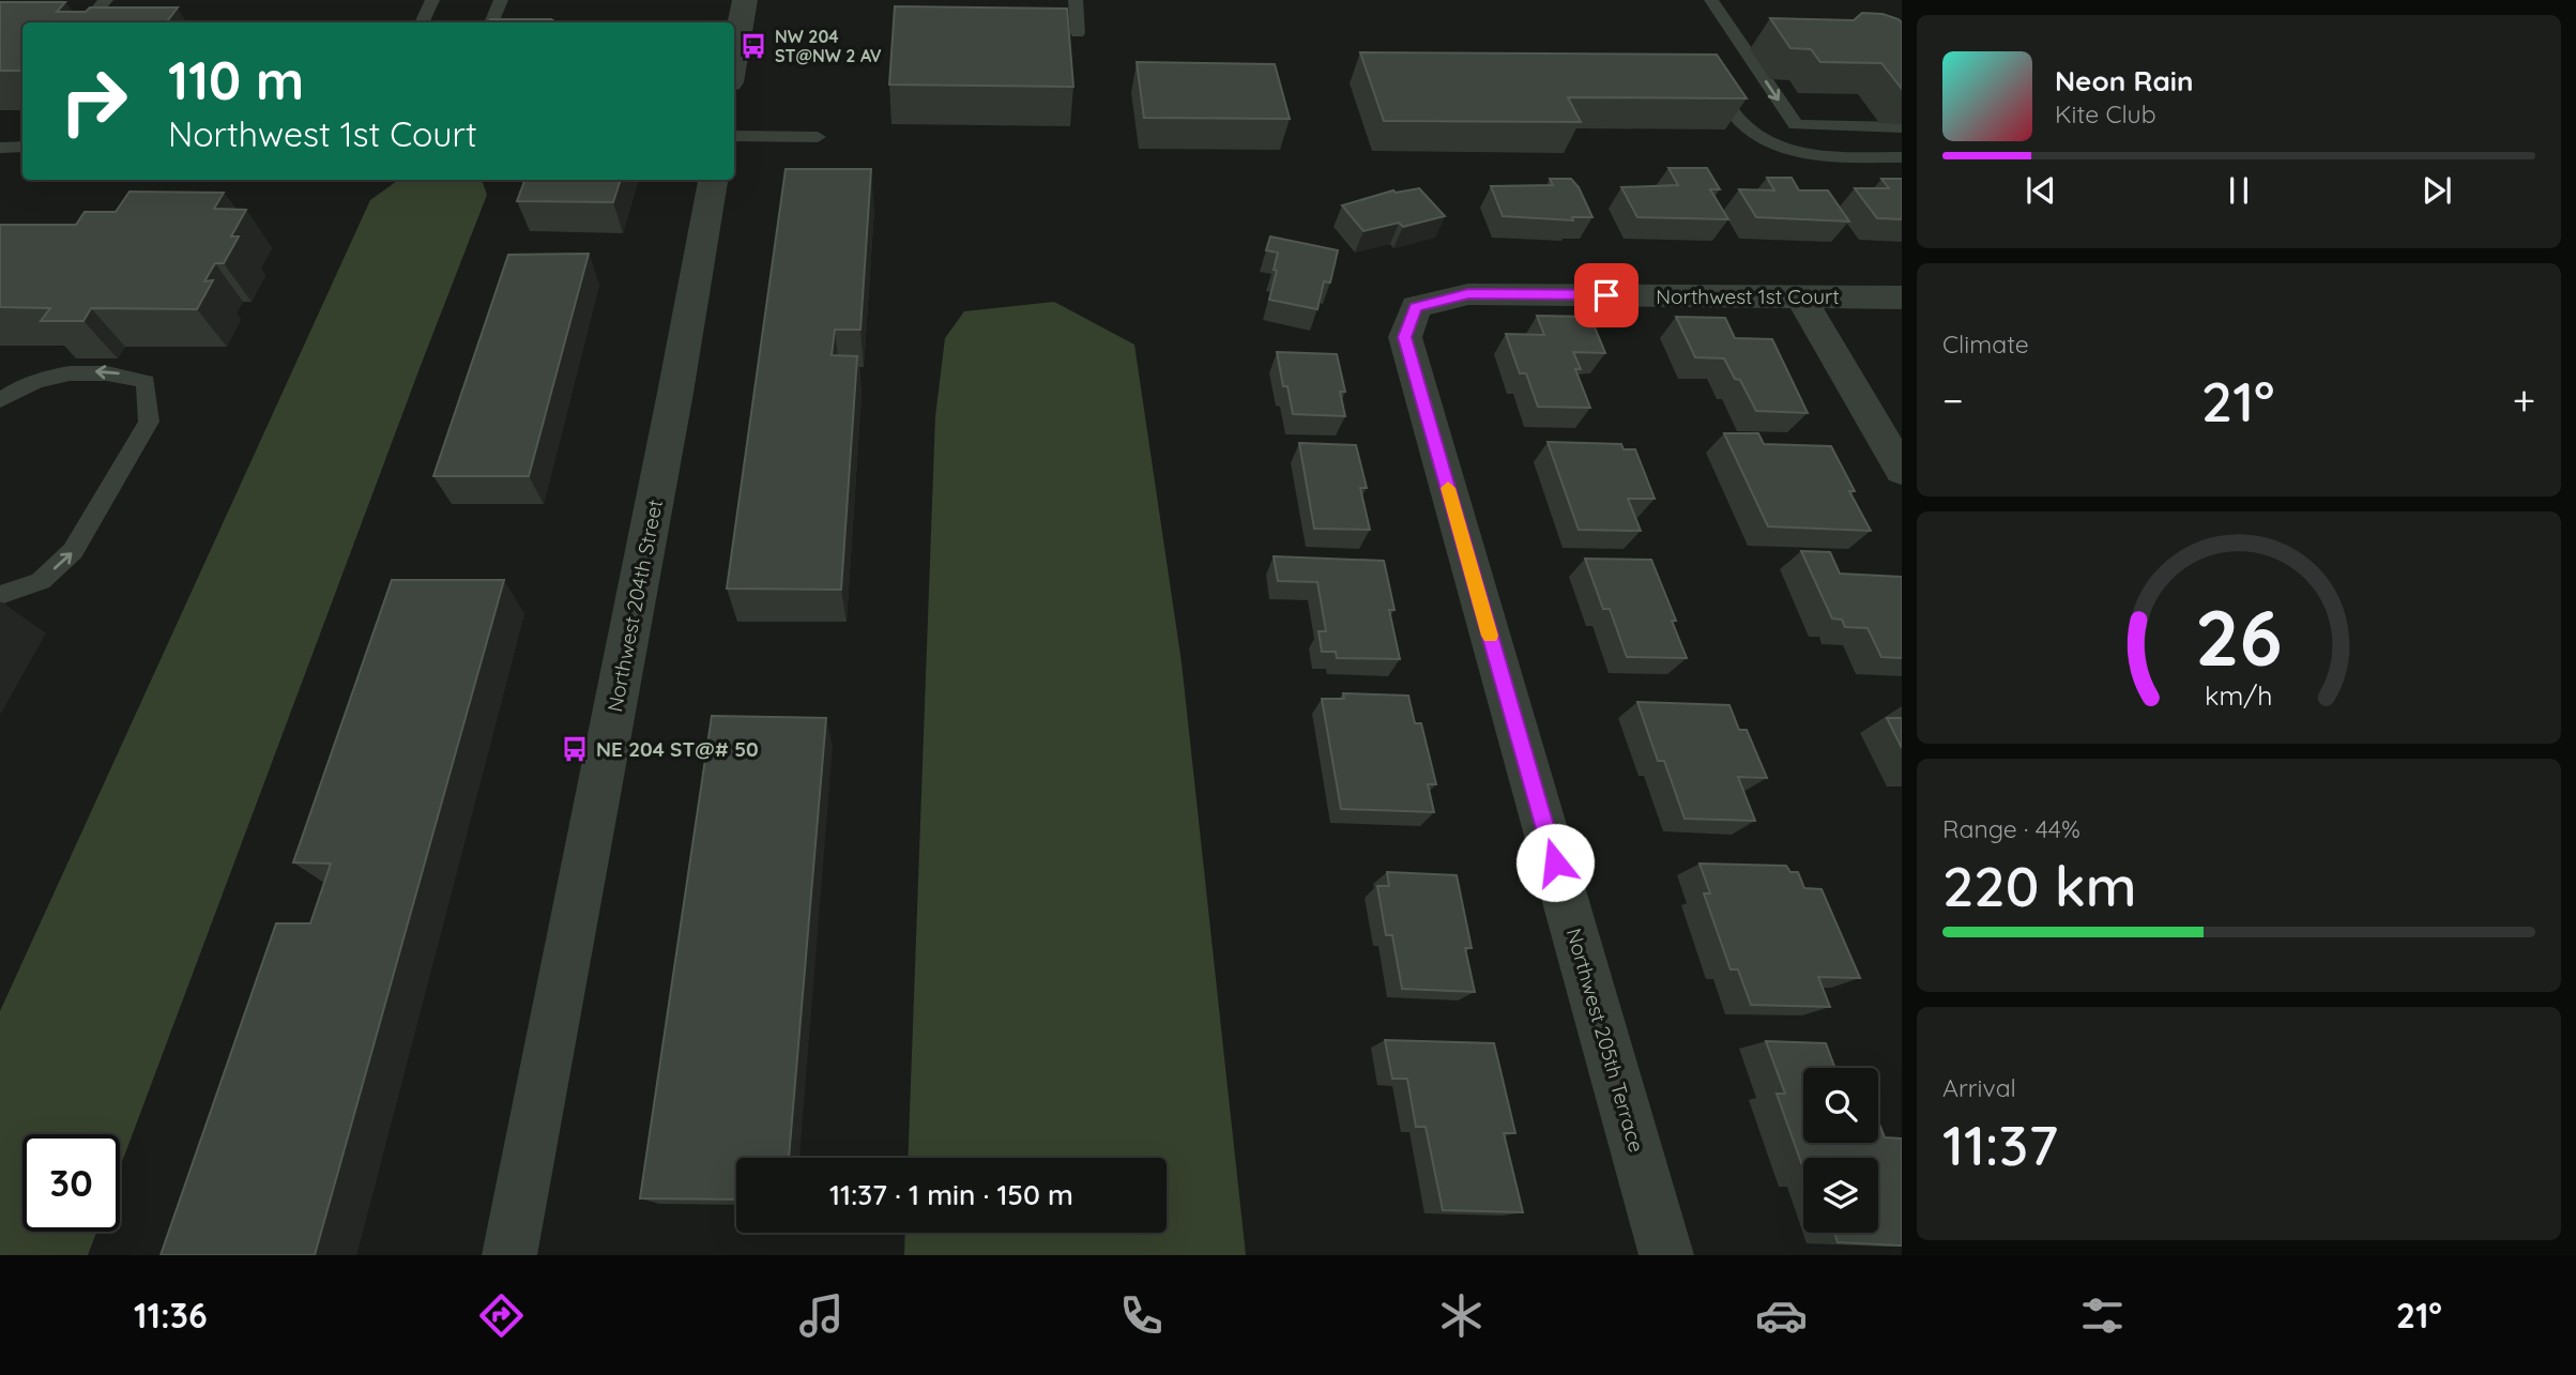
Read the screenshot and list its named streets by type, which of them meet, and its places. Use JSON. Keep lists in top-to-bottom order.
{
  "streets": {
    "street": ["Northwest 1st Court", "Northwest 204th Street", "Northwest 205th Terrace"]
  },
  "crossings": [
    ["Northwest 1st Court", "Northwest 205th Terrace"]
  ],
  "places": {
    "bus stop": ["NW 204 ST@NW 2 AV", "NE 204 ST@# 50"]
  },
  "page": {
    "turn": ["110 m", "Northwest 1st Court"],
    "song": ["Neon Rain", "Kite Club"],
    "tile": [
      "Climate",
      ["Range · 44%", "220 km"],
      ["Arrival", "11:37"]
    ],
    "heat": ["−", "21°", "+"],
    "limit": "30",
    "trip": "11:37 · 1 min · 150 m",
    "tabs": ["11:36", "21°"],
    "gauge": ["26", "km/h"]
  }
}
